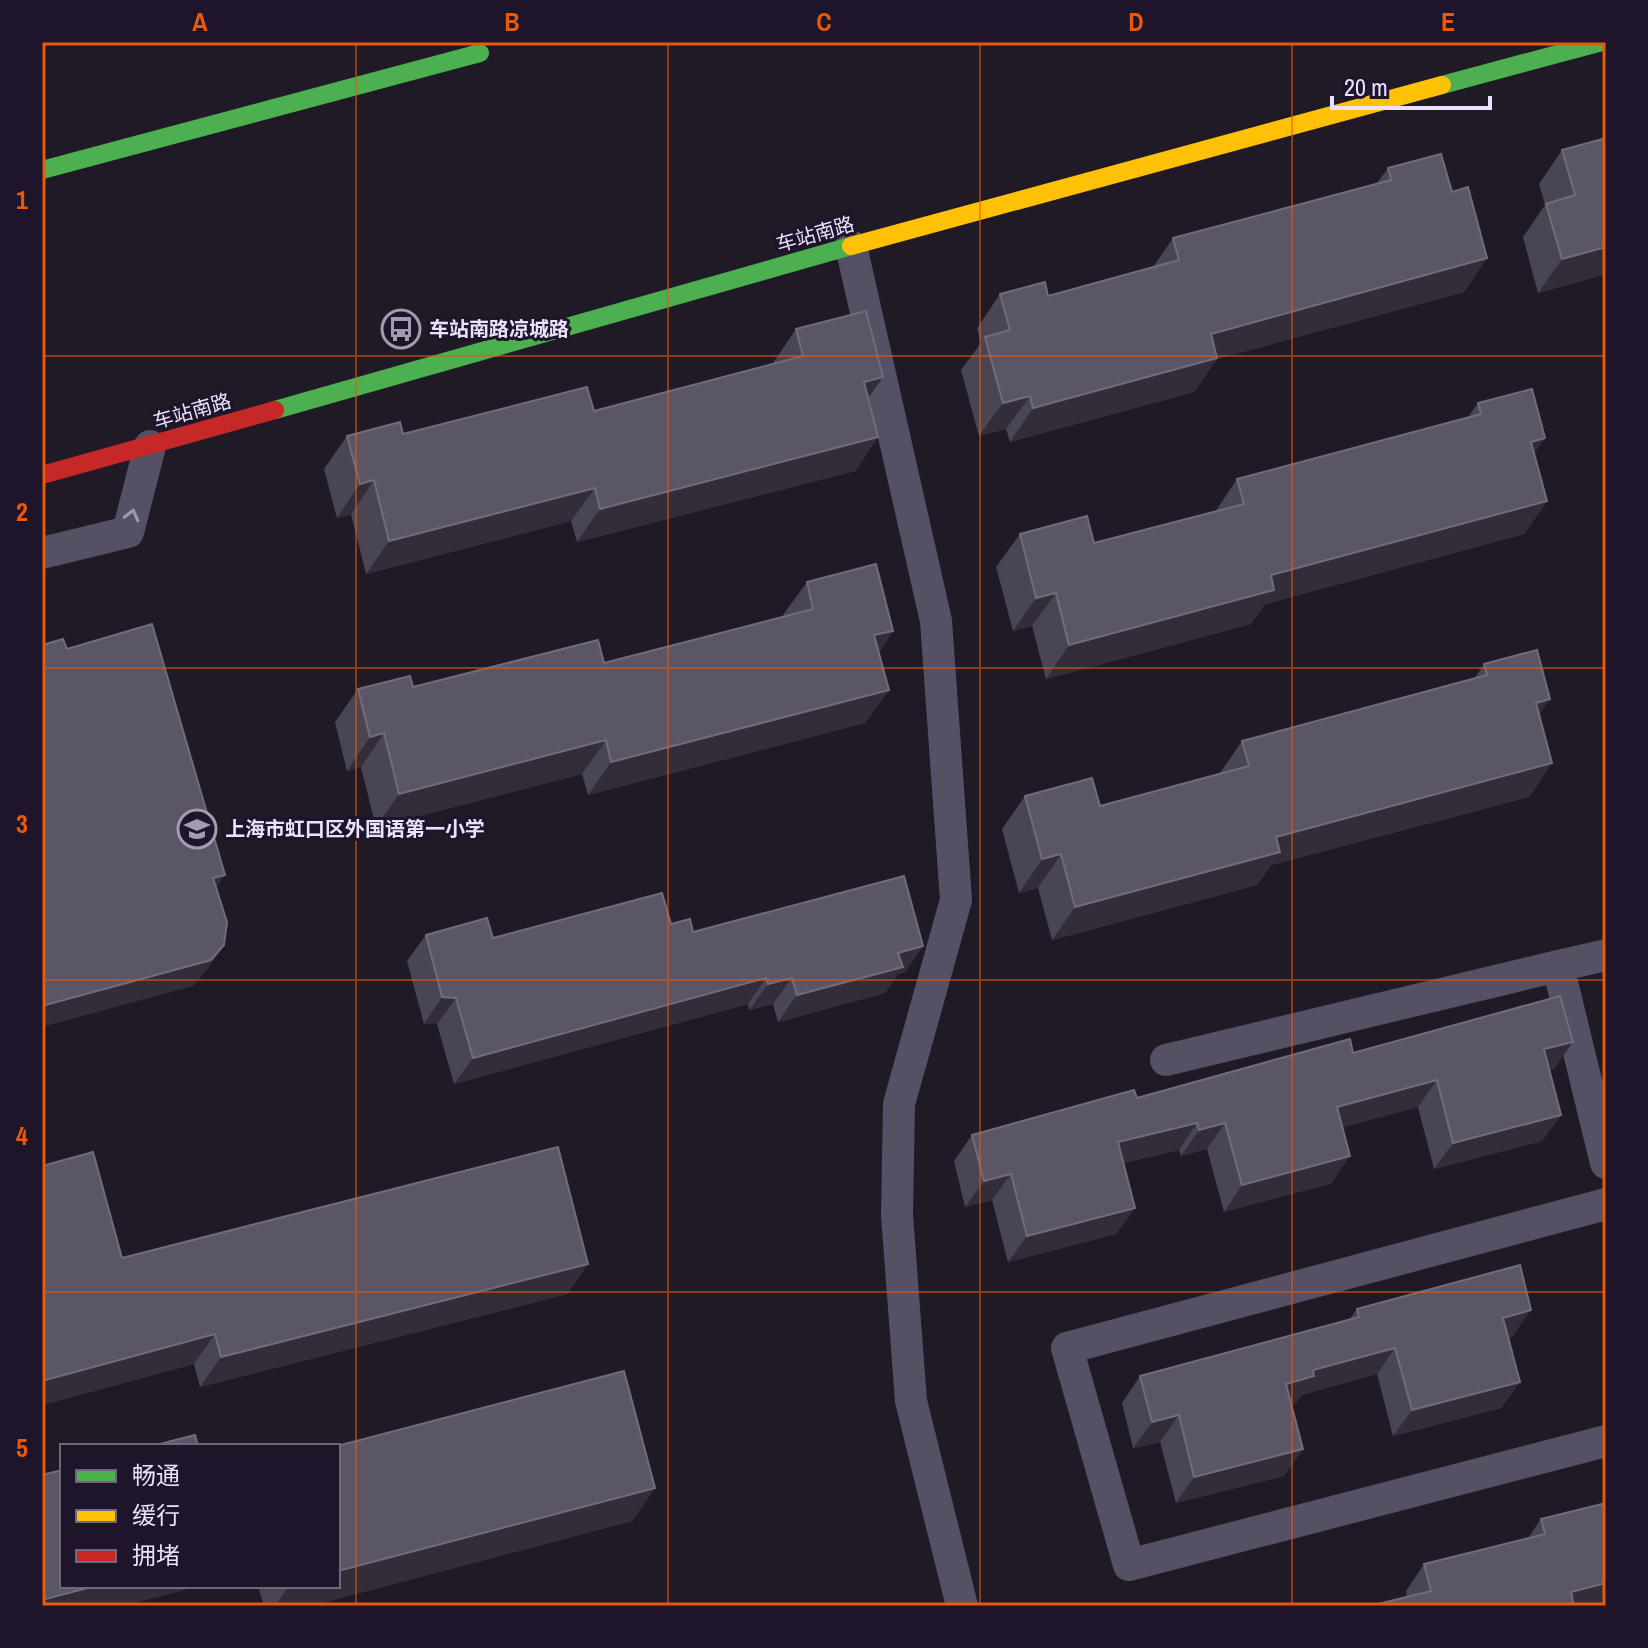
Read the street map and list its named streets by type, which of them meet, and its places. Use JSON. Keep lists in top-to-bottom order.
{
  "streets": {
    "street": ["车站南路"]
  },
  "places": {
    "bus stop": ["车站南路凉城路"],
    "school or university": ["上海市虹口区外国语第一小学"]
  },
  "legend": ["畅通", "缓行", "拥堵"],
  "scale_bar": "20 m",
  "grid": {
    "columns": [
      "A",
      "B",
      "C",
      "D",
      "E"
    ],
    "rows": [
      "1",
      "2",
      "3",
      "4",
      "5"
    ]
  }
}
